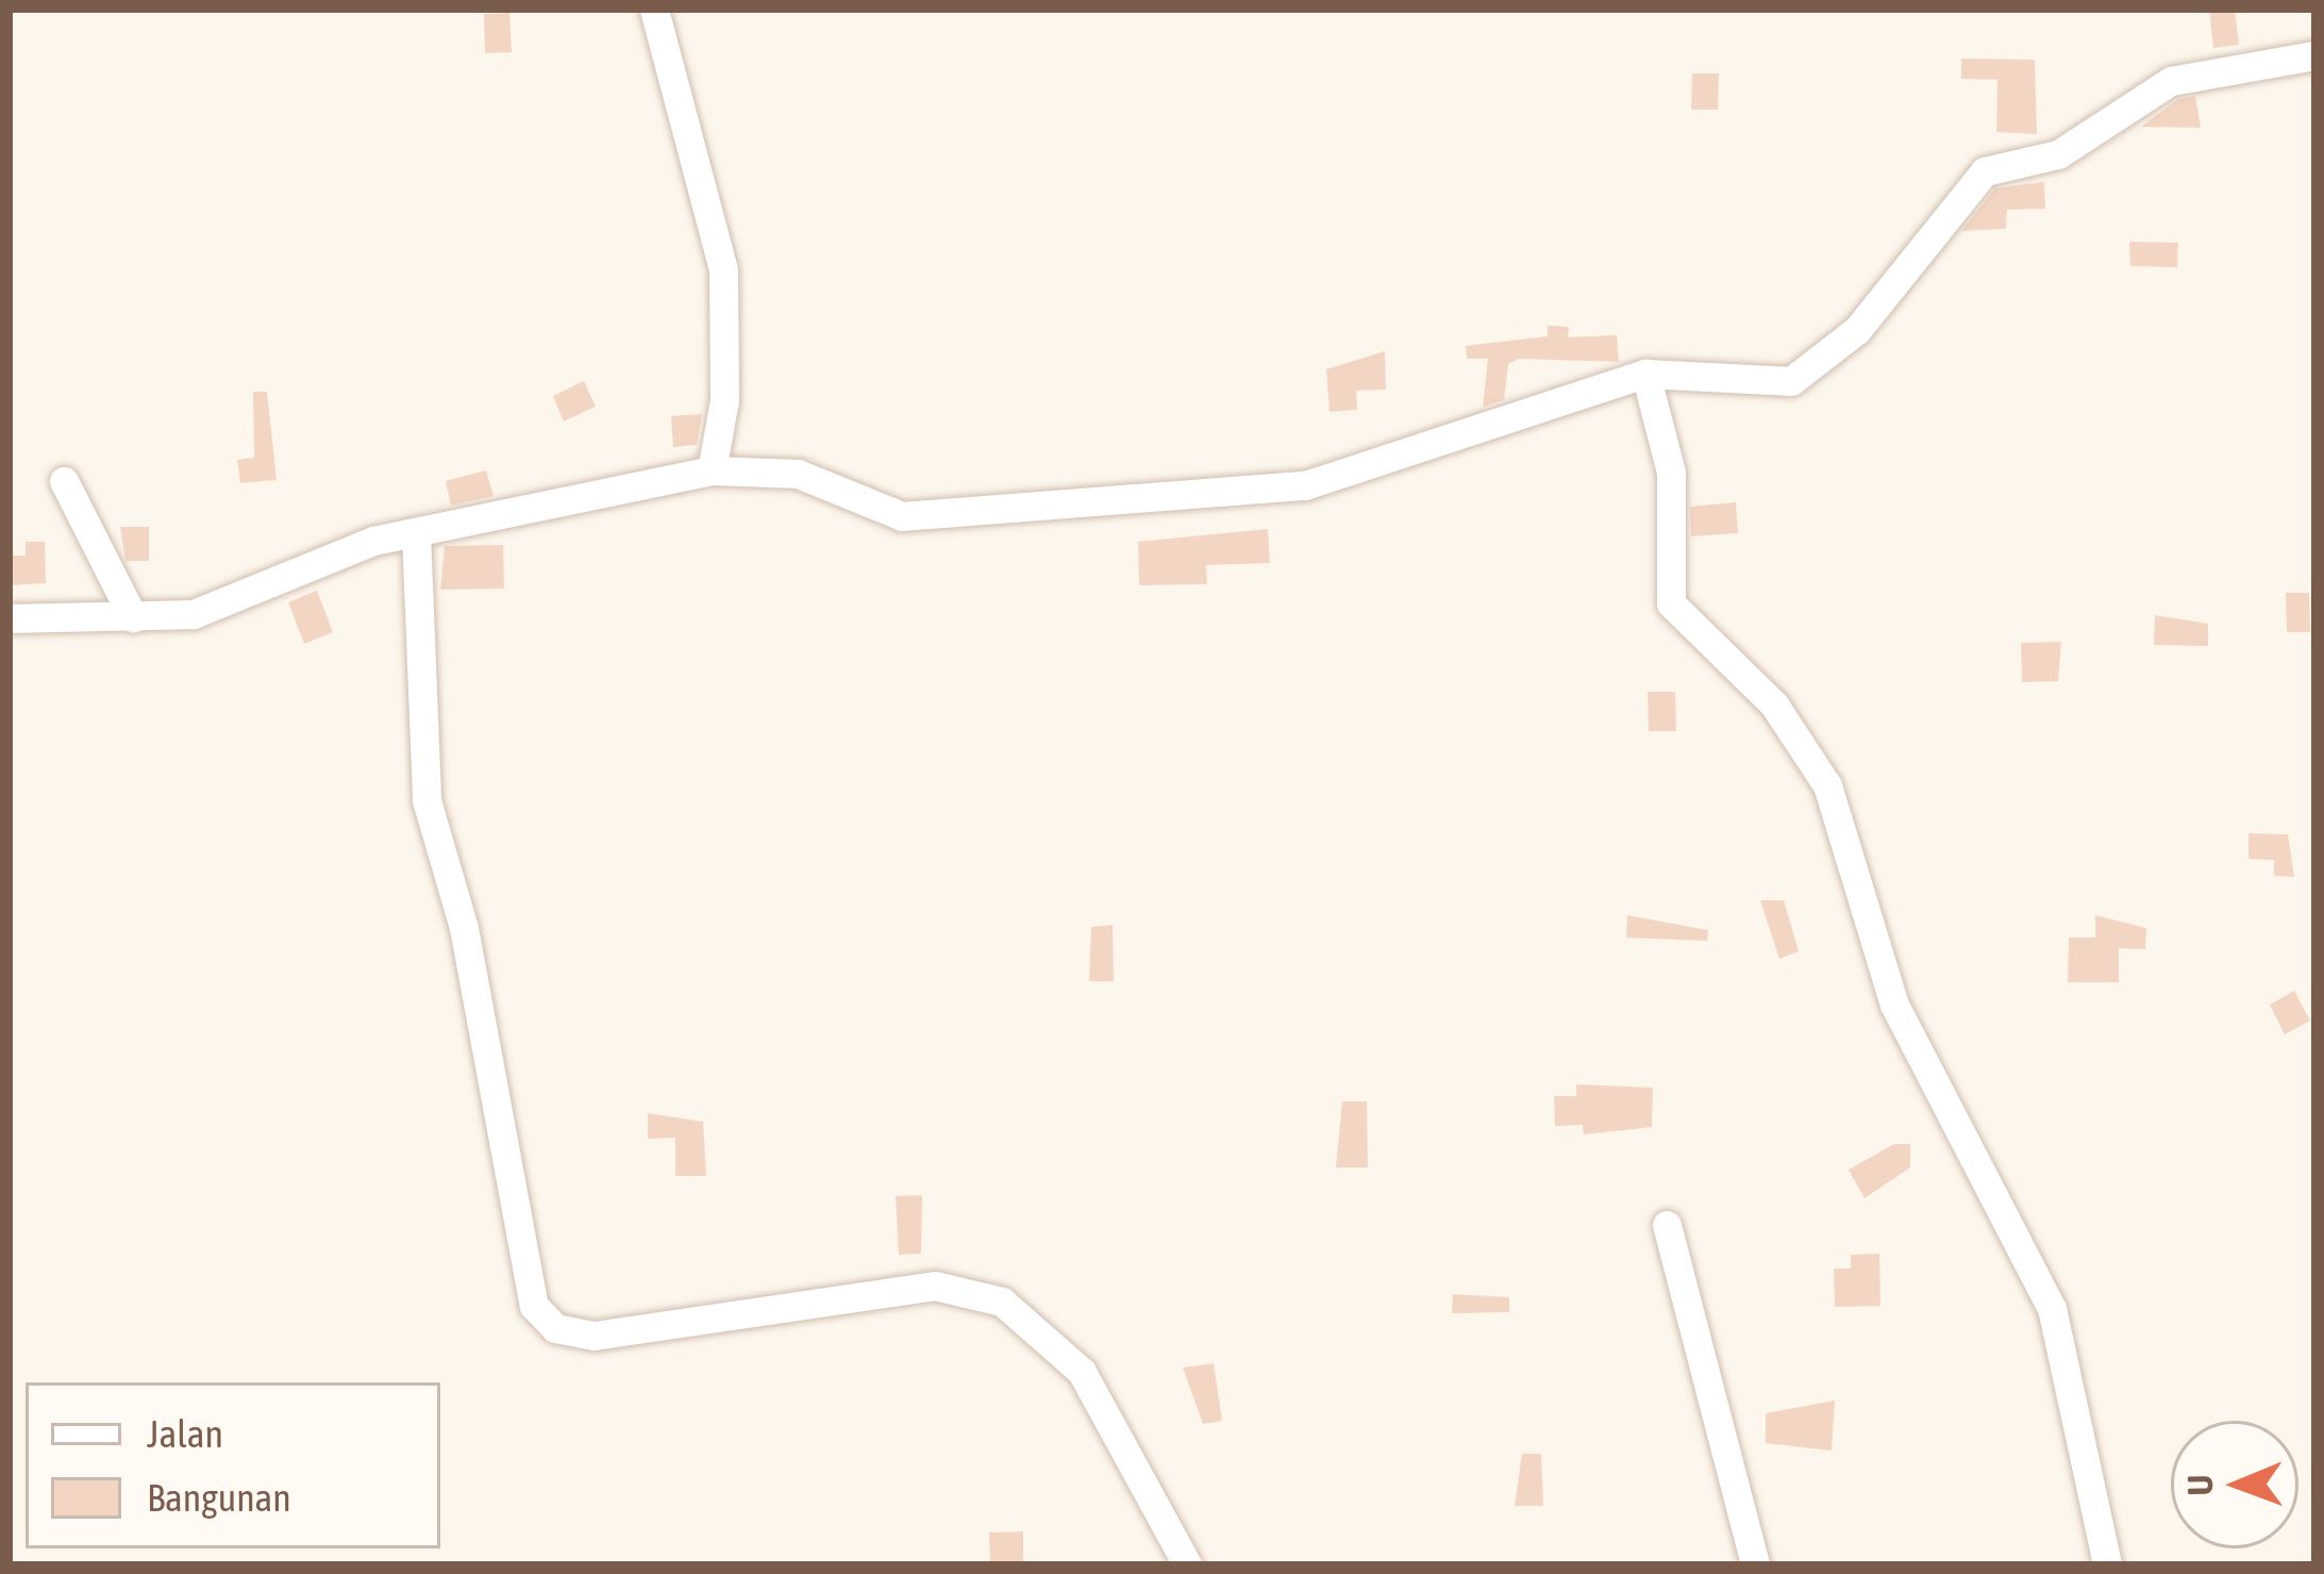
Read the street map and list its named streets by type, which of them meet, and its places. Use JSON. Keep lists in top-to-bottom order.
{
  "legend": ["Jalan", "Bangunan"],
  "north": "left"
}
